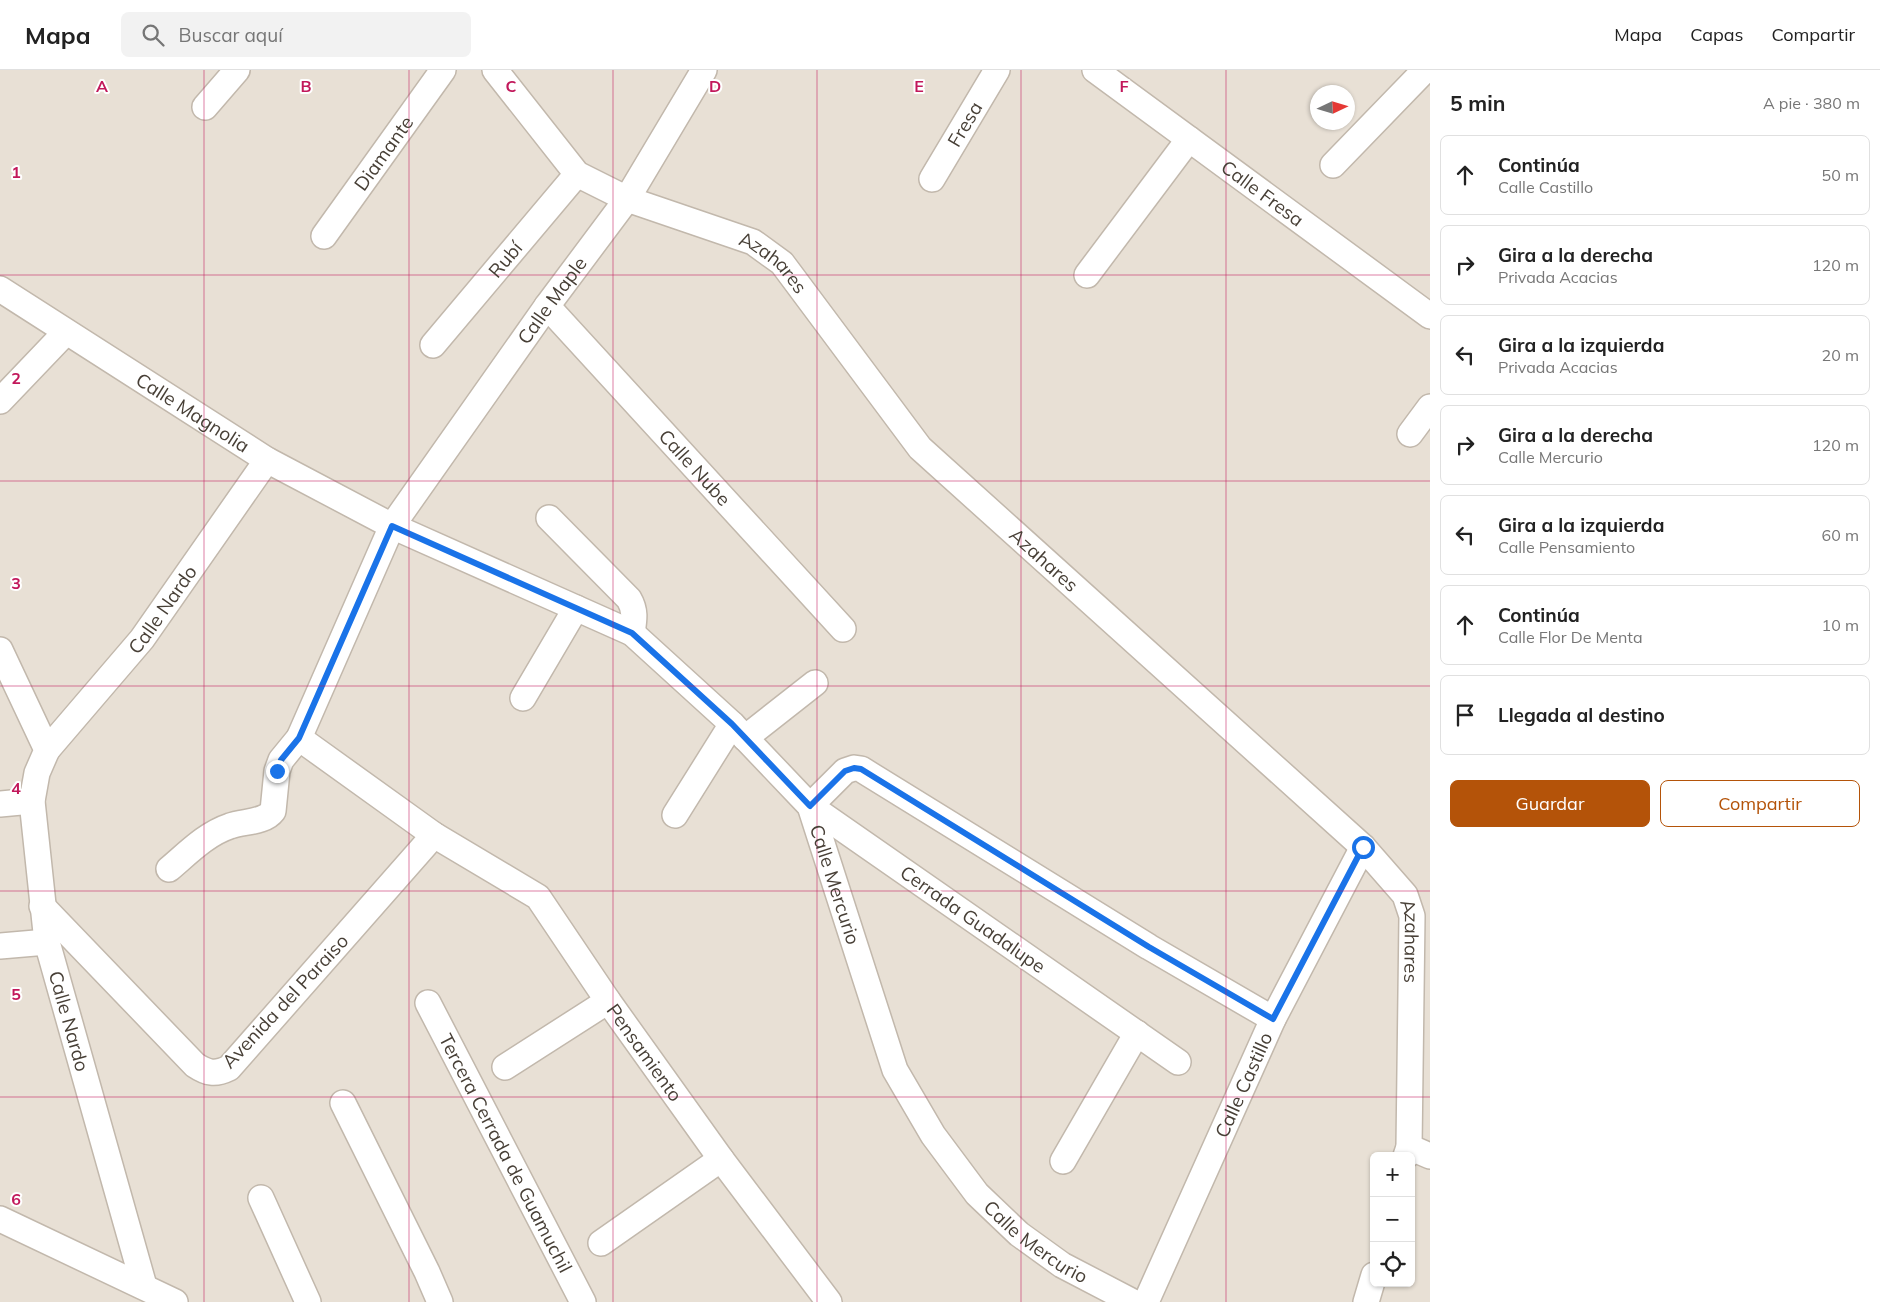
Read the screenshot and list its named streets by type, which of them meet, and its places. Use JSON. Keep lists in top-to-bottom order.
{
  "streets": {
    "street": [
      "Fresa",
      "Diamante",
      "Calle Fresa",
      "Rubí",
      "Azahares",
      "Calle Maple",
      "Calle Magnolia",
      "Calle Nube",
      "Calle Nardo",
      "Calle Mercurio",
      "Cerrada Guadalupe",
      "Avenida del Paraiso",
      "Pensamiento",
      "Calle Castillo",
      "Tercera Cerrada de Guamuchil"
    ]
  },
  "crossings": [
    ["Rubí", "Azahares"],
    ["Azahares", "Calle Maple"],
    ["Azahares", "Calle Castillo"],
    ["Calle Maple", "Calle Magnolia"],
    ["Calle Maple", "Calle Nube"],
    ["Calle Maple", "Calle Mercurio"],
    ["Calle Maple", "Pensamiento"],
    ["Calle Magnolia", "Calle Nardo"],
    ["Calle Magnolia", "Calle Mercurio"],
    ["Calle Nardo", "Avenida del Paraiso"],
    ["Calle Mercurio", "Cerrada Guadalupe"],
    ["Avenida del Paraiso", "Pensamiento"]
  ],
  "north": "right",
  "page": {
    "header": "Mapa",
    "search": "Buscar aquí",
    "nav": ["Mapa", "Capas", "Compartir"],
    "heading": ["5 min", "A pie · 380 m"],
    "list": [
      ["Continúa", "Calle Castillo", "50 m"],
      ["Gira a la derecha", "Privada Acacias", "120 m"],
      ["Gira a la izquierda", "Privada Acacias", "20 m"],
      ["Gira a la derecha", "Calle Mercurio", "120 m"],
      ["Gira a la izquierda", "Calle Pensamiento", "60 m"],
      ["Continúa", "Calle Flor De Menta", "10 m"],
      "Llegada al destino"
    ],
    "buttons": ["Guardar", "Compartir"],
    "map_buttons": ["+", "−"]
  },
  "grid": {
    "columns": [
      "A",
      "B",
      "C",
      "D",
      "E",
      "F"
    ],
    "rows": [
      "1",
      "2",
      "3",
      "4",
      "5",
      "6"
    ]
  }
}
